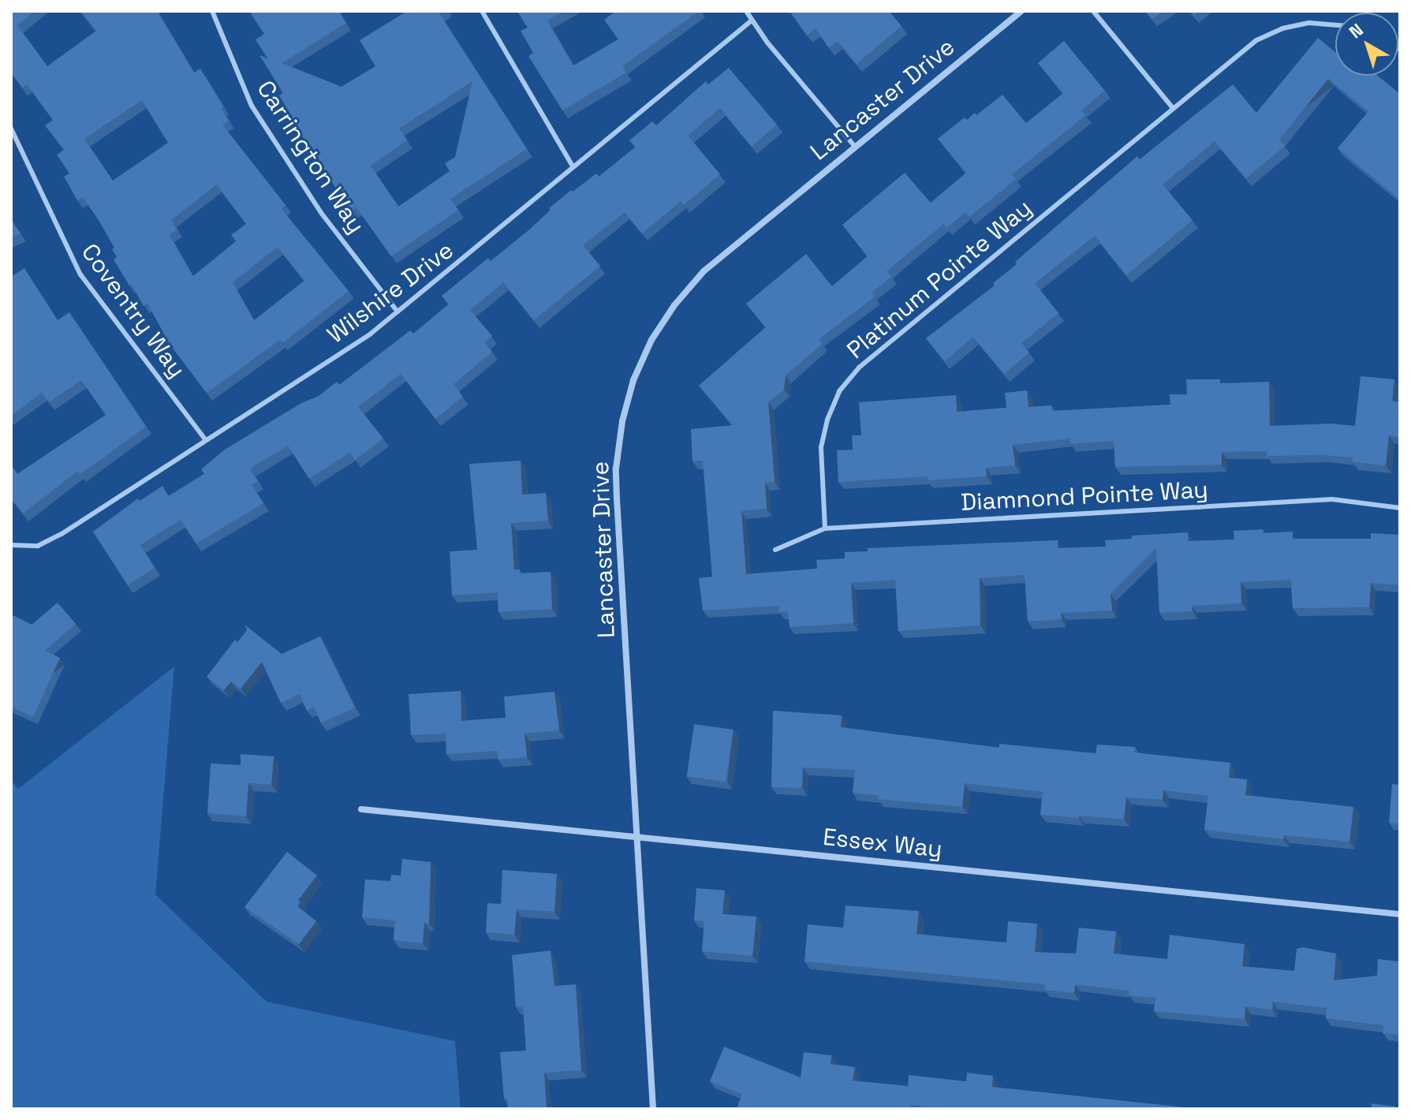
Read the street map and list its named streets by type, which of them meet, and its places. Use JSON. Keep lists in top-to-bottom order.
{
  "streets": {
    "street": ["Lancaster Drive", "Essex Way"],
    "lane": [
      "Carrington Way",
      "Platinum Pointe Way",
      "Wilshire Drive",
      "Coventry Way",
      "Diamnond Pointe Way"
    ]
  },
  "crossings": [
    ["Lancaster Drive", "Essex Way"],
    ["Carrington Way", "Wilshire Drive"],
    ["Platinum Pointe Way", "Diamnond Pointe Way"],
    ["Wilshire Drive", "Coventry Way"]
  ],
  "north": "top left"
}
